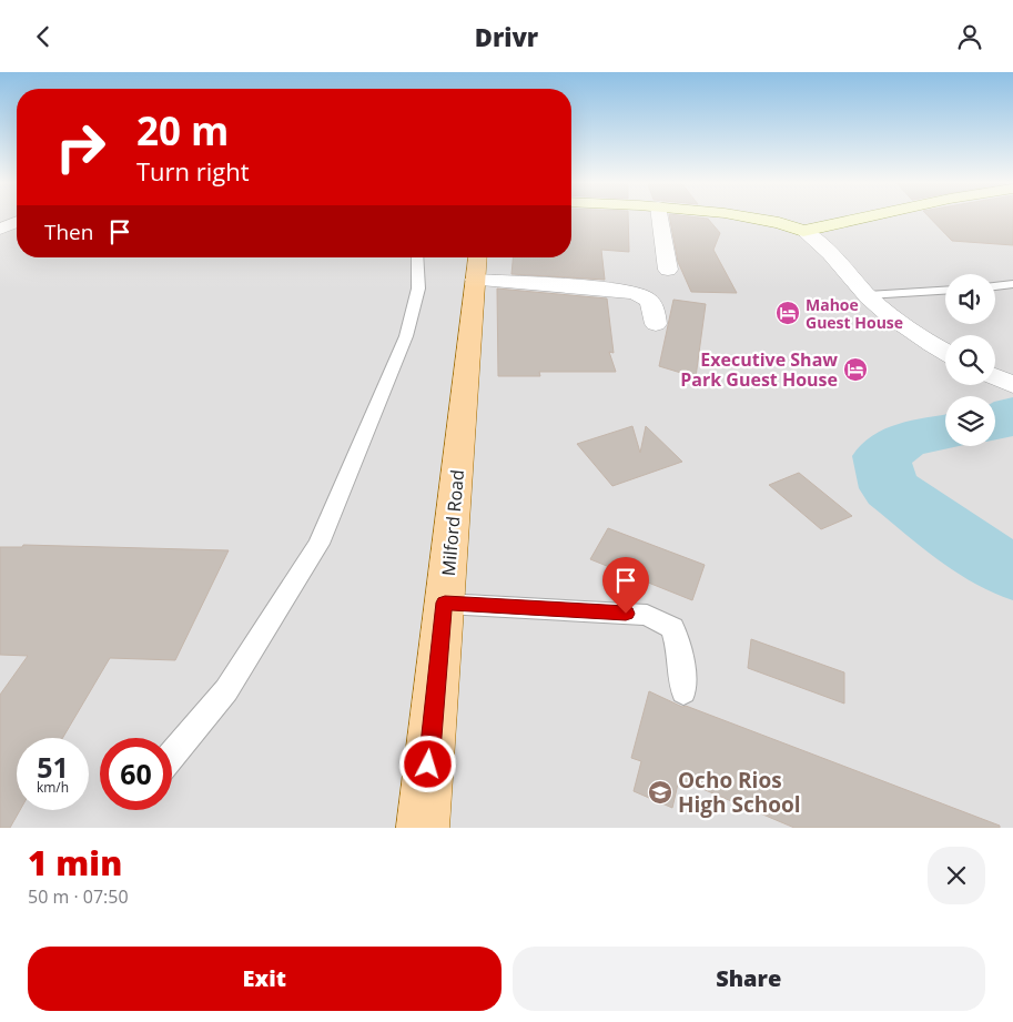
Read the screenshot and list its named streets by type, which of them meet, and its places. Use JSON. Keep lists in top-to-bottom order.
{
  "streets": {
    "main road": ["Milford Road"]
  },
  "places": {
    "hotel": ["Mahoe Guest House", "Executive Shaw Park Guest House"],
    "school or university": ["Ocho Rios High School"]
  },
  "page": {
    "header": "Drivr",
    "turn": ["20 m", "Turn right"],
    "then": "Then",
    "speed": "51 km/h",
    "limit": "60",
    "heading": ["1 min", "50 m · 07:50"],
    "buttons": ["Exit", "Share"]
  }
}
